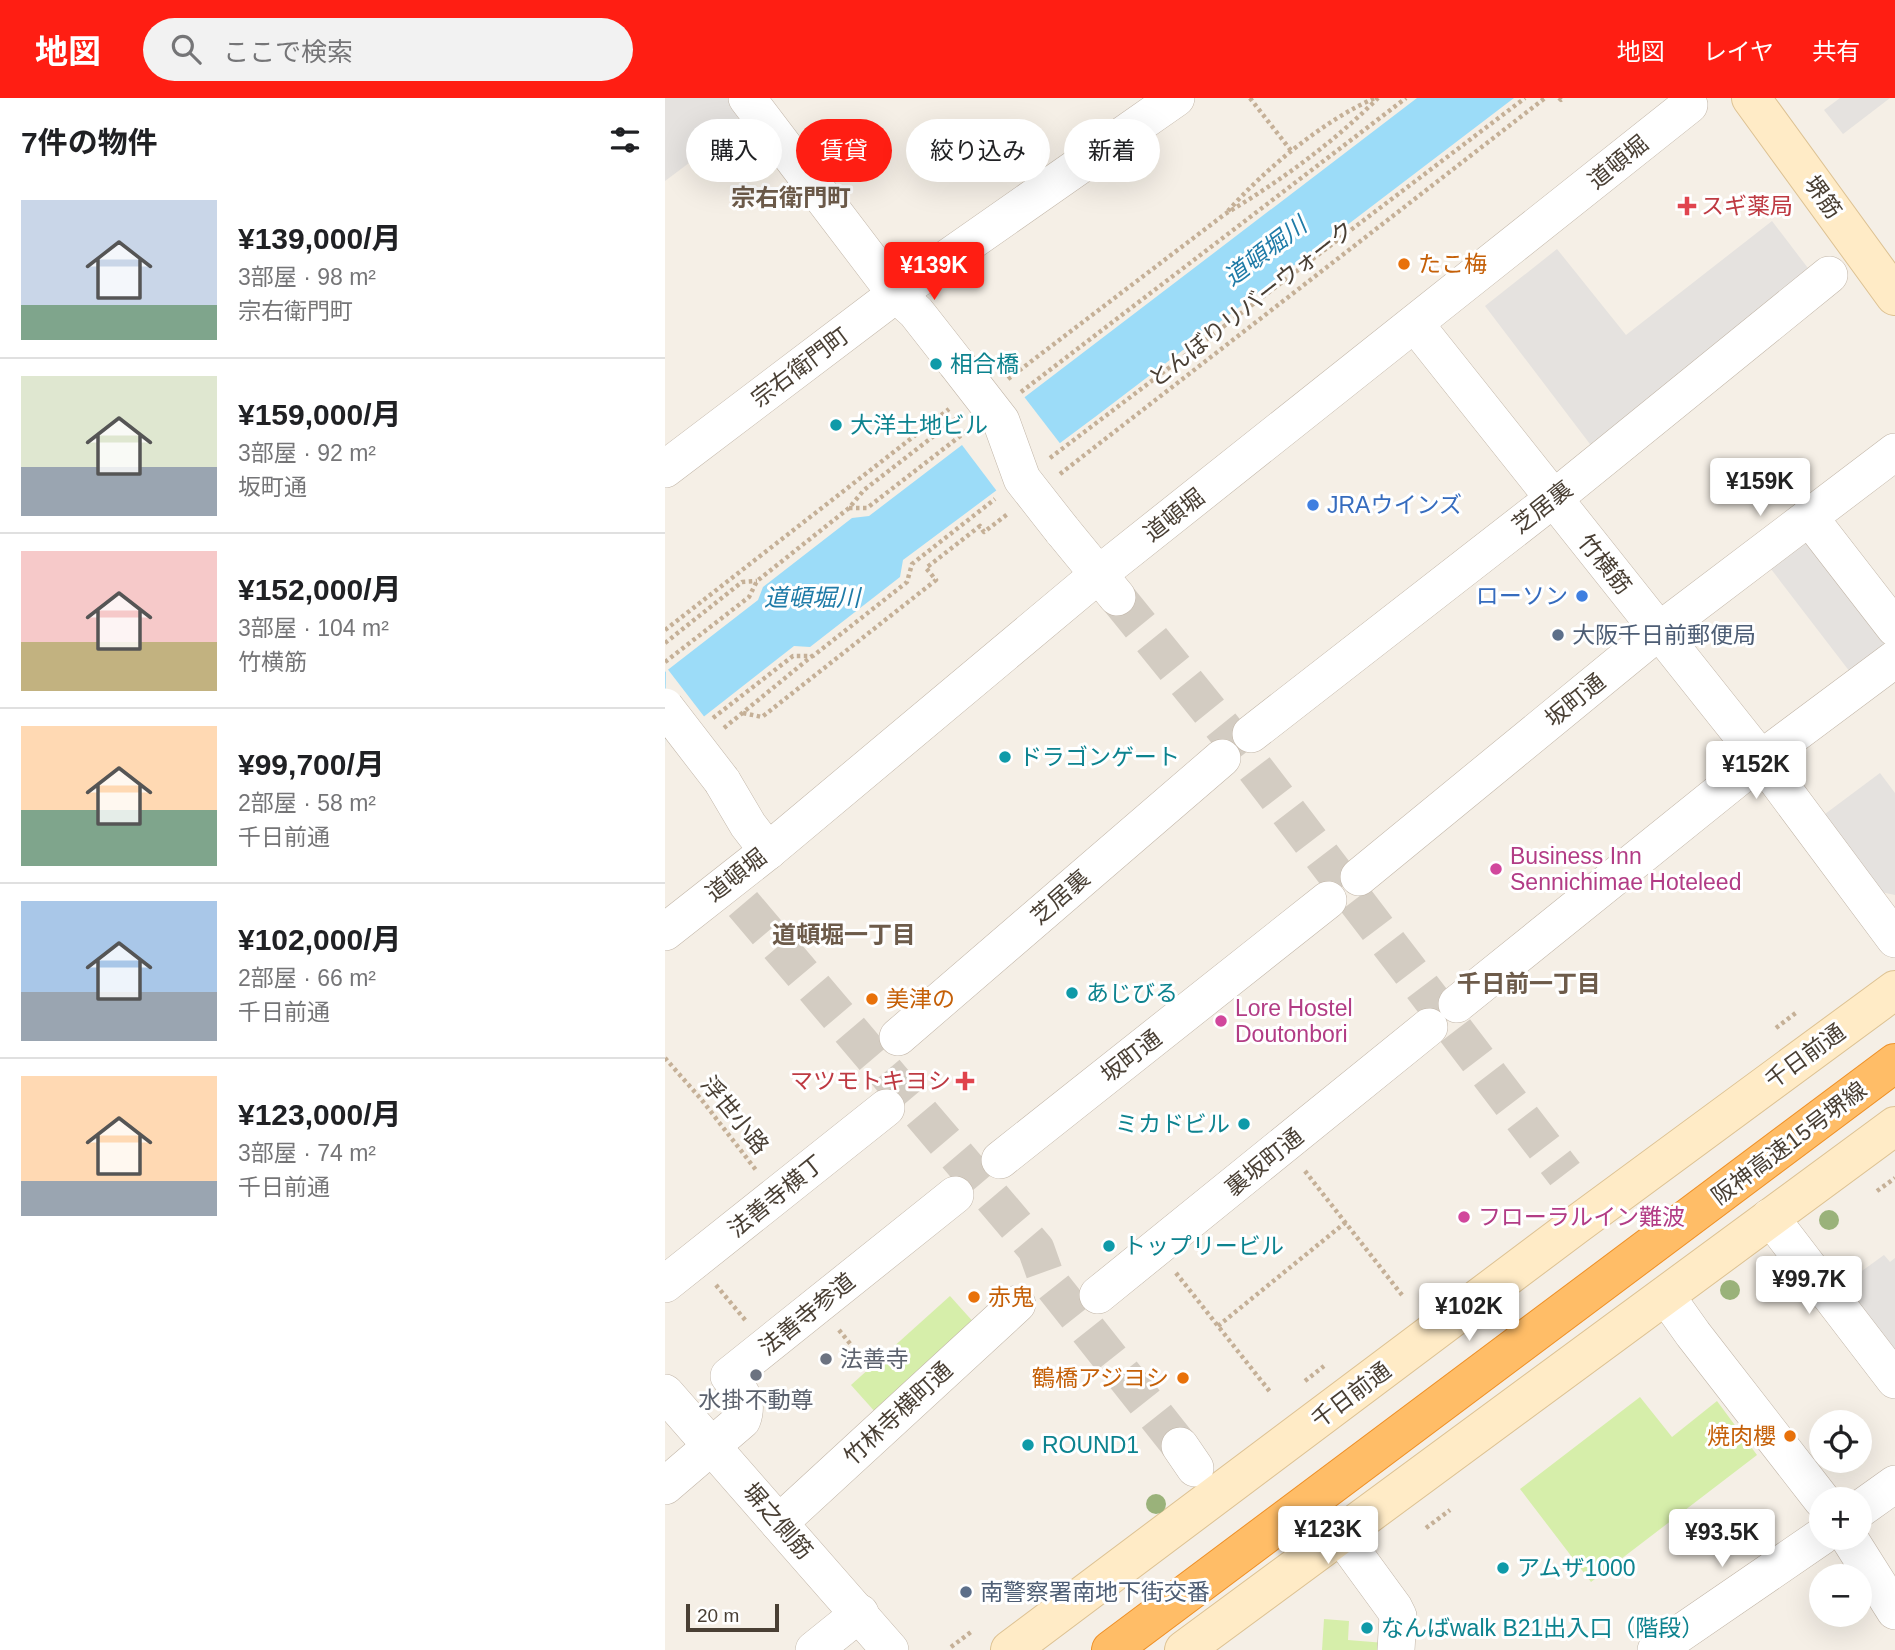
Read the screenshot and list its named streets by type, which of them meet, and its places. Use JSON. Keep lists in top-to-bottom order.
{
  "streets": {
    "highway": ["阪神高速15号堺線"],
    "main road": ["堺筋", "千日前通"],
    "street": [
      "道頓堀",
      "宗右衛門町",
      "芝居裏",
      "竹横筋",
      "坂町通",
      "裏坂町通",
      "法善寺横丁",
      "法善寺参道",
      "竹林寺横町通",
      "塀之側筋"
    ],
    "path": ["とんぼりリバーウォーク", "浮世小路"]
  },
  "crossings": [
    ["道頓堀", "竹横筋"],
    ["芝居裏", "竹横筋"],
    ["竹横筋", "坂町通"],
    ["浮世小路", "法善寺横丁"],
    ["法善寺参道", "塀之側筋"],
    ["竹林寺横町通", "塀之側筋"]
  ],
  "districts": ["宗右衛門町", "道頓堀一丁目", "千日前一丁目"],
  "water": ["道頓堀川"],
  "places": {
    "health": ["スギ薬局", "マツモトキヨシ"],
    "other": [
      "たこ梅",
      "相合橋",
      "大洋土地ビル",
      "JRAウインズ",
      "ローソン",
      "大阪千日前郵便局",
      "ドラゴンゲート",
      "Business Inn Sennichimae Hoteleed",
      "あじびる",
      "美津の",
      "Lore Hostel Doutonbori",
      "ミカドビル",
      "フローラルイン難波",
      "トップリービル",
      "赤鬼",
      "法善寺",
      "水掛不動尊",
      "鶴橋アジヨシ",
      "焼肉櫻",
      "ROUND1",
      "アムザ1000",
      "南警察署南地下街交番",
      "なんばwalk B21出入口（階段）"
    ]
  },
  "scale_bar": "20 m",
  "page": {
    "header": "地図",
    "search": "ここで検索",
    "nav": ["地図", "レイヤ", "共有"],
    "heading": "7件の物件",
    "chip": [
      "購入",
      "賃貸",
      "絞り込み",
      "新着"
    ],
    "list": [
      {
        "name": "¥139,000/月",
        "note": "3部屋 · 98 m² · 宗右衛門町"
      },
      {
        "name": "¥159,000/月",
        "note": "3部屋 · 92 m² · 坂町通"
      },
      {
        "name": "¥152,000/月",
        "note": "3部屋 · 104 m² · 竹横筋"
      },
      {
        "name": "¥99,700/月",
        "note": "2部屋 · 58 m² · 千日前通"
      },
      {
        "name": "¥102,000/月",
        "note": "2部屋 · 66 m² · 千日前通"
      },
      {
        "name": "¥123,000/月",
        "note": "3部屋 · 74 m² · 千日前通"
      }
    ],
    "price": [
      "¥139K",
      "¥159K",
      "¥152K",
      "¥99.7K",
      "¥102K",
      "¥123K",
      "¥93.5K"
    ],
    "map_buttons": ["+", "−"],
    "scale": "20 m"
  }
}
